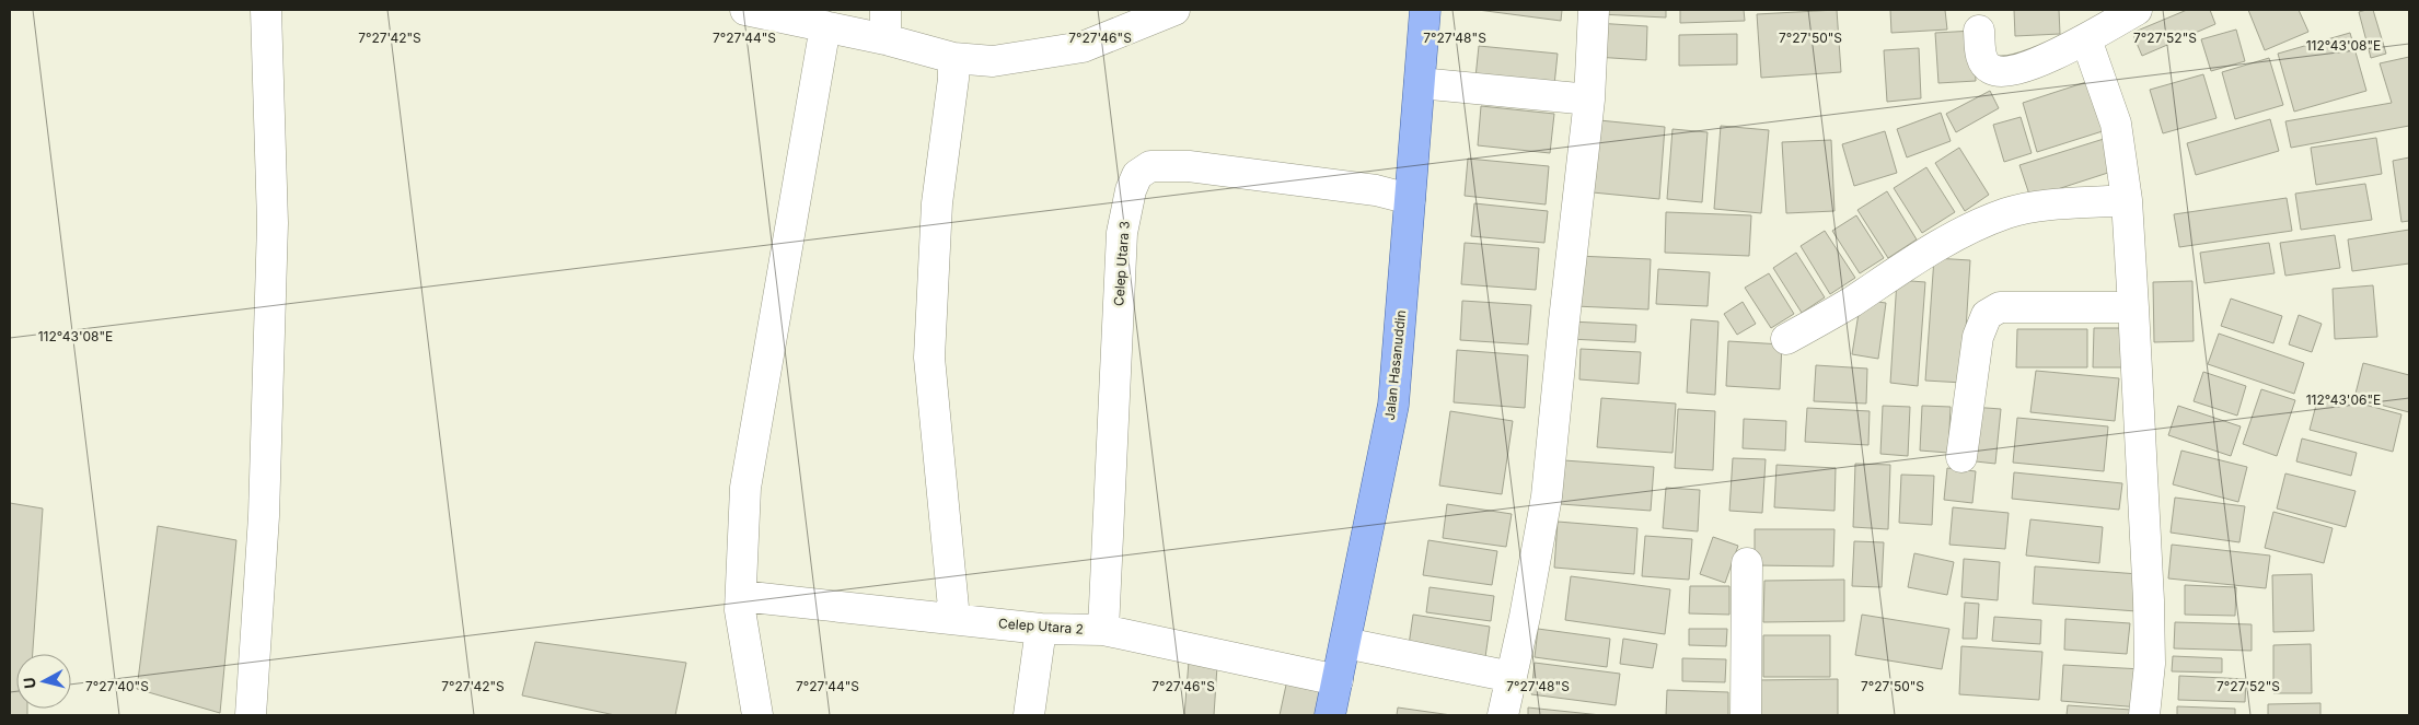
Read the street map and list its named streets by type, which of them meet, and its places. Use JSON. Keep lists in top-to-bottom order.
{
  "streets": {
    "main road": ["Jalan Hasanuddin"],
    "street": ["Celep Utara 3", "Celep Utara 2"]
  },
  "crossings": [
    ["Celep Utara 3", "Jalan Hasanuddin"],
    ["Celep Utara 3", "Celep Utara 2"],
    ["Jalan Hasanuddin", "Celep Utara 2"]
  ],
  "north": "left",
  "coordinates": [
    "7°27'42\"S",
    "7°27'44\"S",
    "7°27'46\"S",
    "7°27'48\"S",
    "7°27'50\"S",
    "7°27'52\"S",
    "112°43'08\"E",
    "112°43'06\"E",
    "7°27'40\"S"
  ]
}
